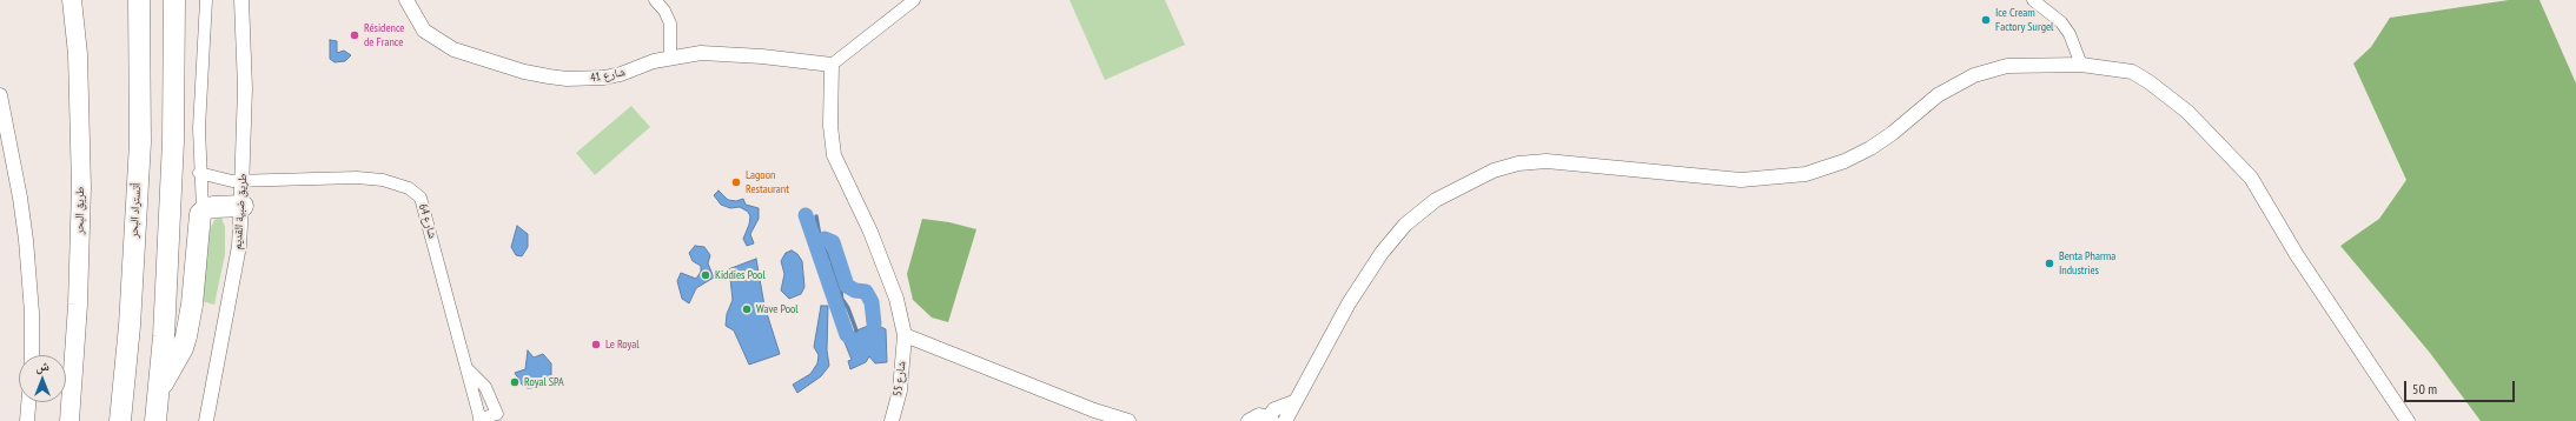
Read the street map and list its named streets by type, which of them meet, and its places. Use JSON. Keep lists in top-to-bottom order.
{
  "streets": {
    "highway": ["طريق البحر", "أتستراد البحر"],
    "street": [
      "شارع 41",
      "طريق ضبية القديم",
      "شارع 64",
      "شارع 55"
    ]
  },
  "crossings": [
    ["شارع 41", "شارع 55"],
    ["طريق ضبية القديم", "شارع 64"]
  ],
  "places": [
    "Ice Cream Factory Surgel",
    "Résidence de France",
    "Lagoon Restaurant",
    "Benta Pharma Industries",
    "Kiddies Pool",
    "Wave Pool",
    "Le Royal",
    "Royal SPA"
  ],
  "scale_bar": "50 m",
  "north": "top"
}
